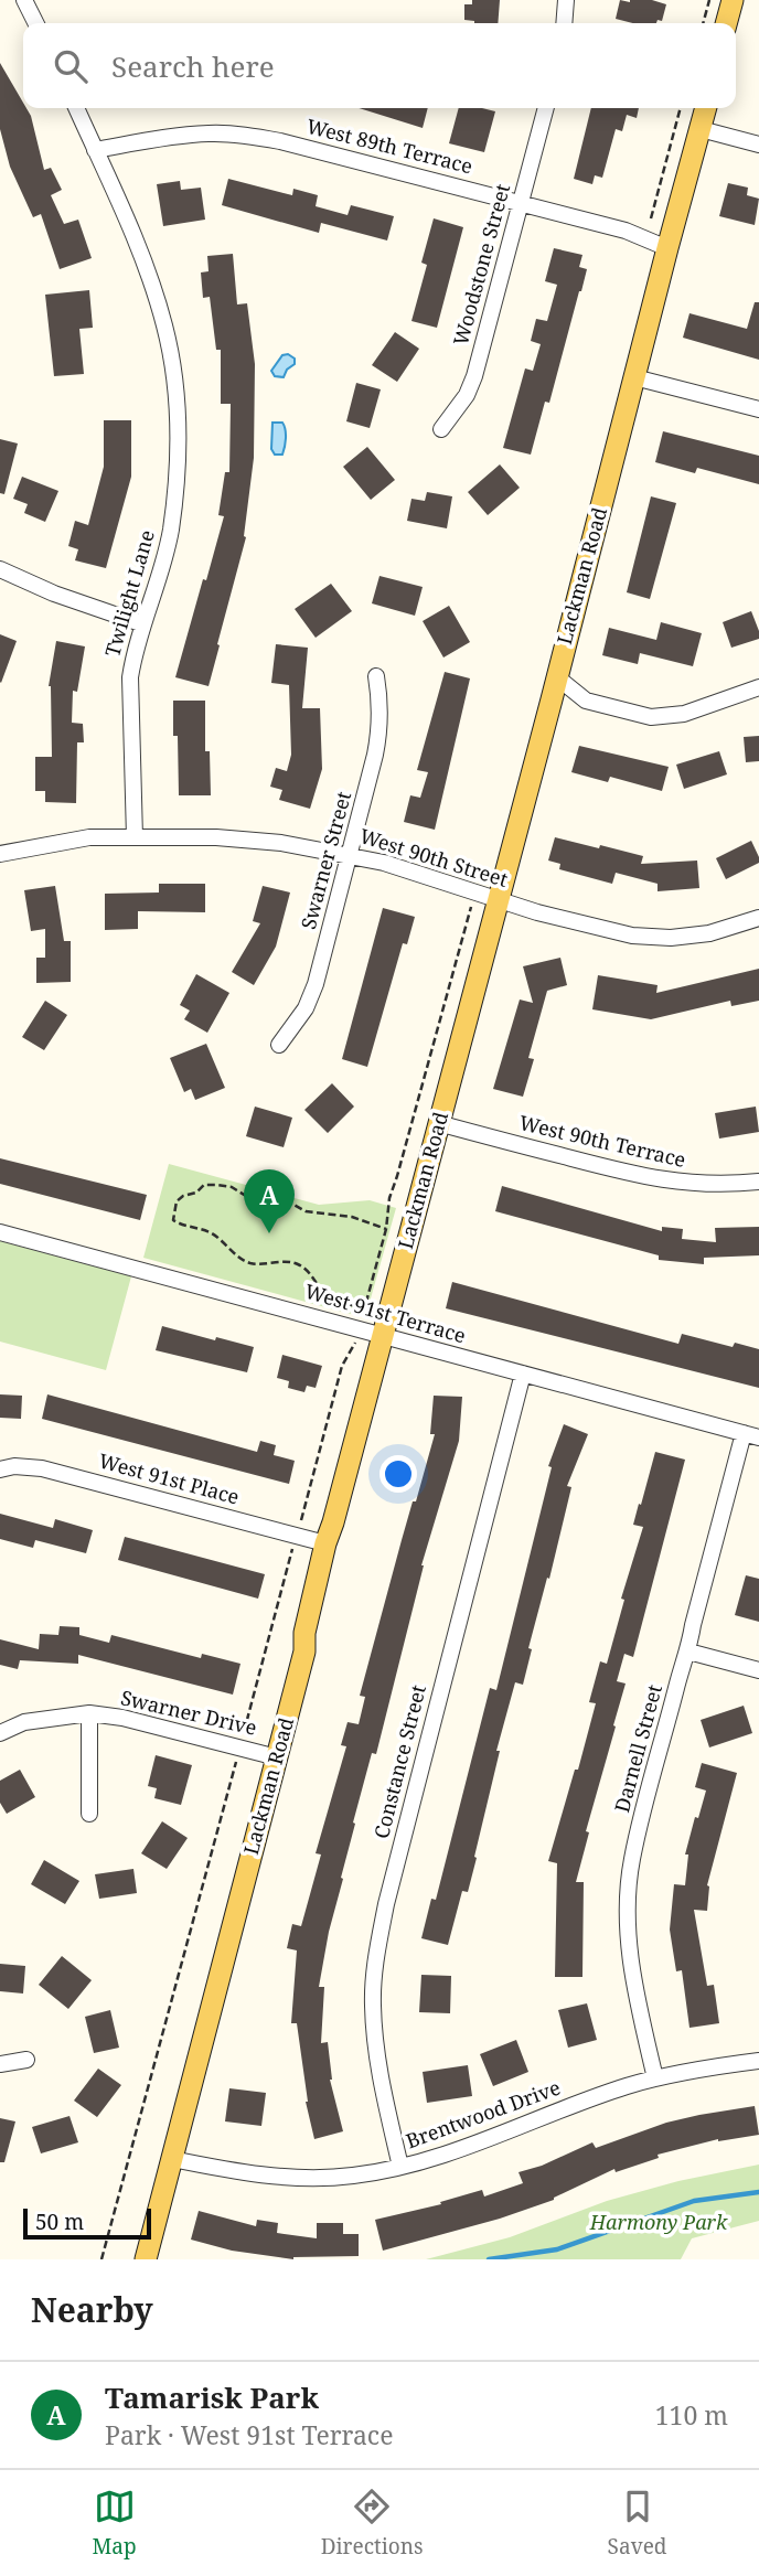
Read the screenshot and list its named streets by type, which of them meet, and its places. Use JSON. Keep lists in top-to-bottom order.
{
  "streets": {
    "main road": ["Lackman Road"],
    "street": [
      "West 89th Terrace",
      "Woodstone Street",
      "Twilight Lane",
      "West 90th Street",
      "Swarner Street",
      "West 90th Terrace",
      "West 91st Terrace",
      "West 91st Place",
      "Swarner Drive",
      "Darnell Street",
      "Constance Street",
      "Brentwood Drive"
    ]
  },
  "crossings": [
    ["West 89th Terrace", "Woodstone Street"],
    ["West 89th Terrace", "Lackman Road"],
    ["West 89th Terrace", "Twilight Lane"],
    ["Lackman Road", "West 90th Street"],
    ["Lackman Road", "West 90th Terrace"],
    ["Lackman Road", "West 91st Terrace"],
    ["Lackman Road", "West 91st Place"],
    ["Lackman Road", "Swarner Drive"],
    ["Lackman Road", "Brentwood Drive"],
    ["Twilight Lane", "West 90th Street"],
    ["West 90th Street", "Swarner Street"],
    ["West 91st Terrace", "Darnell Street"],
    ["West 91st Terrace", "Constance Street"],
    ["Darnell Street", "Brentwood Drive"],
    ["Constance Street", "Brentwood Drive"]
  ],
  "parks": ["Harmony Park"],
  "scale_bar": "50 m",
  "page": {
    "search": "Search here",
    "pins": "A",
    "scale": "50 m",
    "heading": "Nearby",
    "list": [
      {
        "mark": "A",
        "name": "Tamarisk Park",
        "note": "Park · West 91st Terrace",
        "value": "110 m"
      }
    ],
    "nav": ["Map", "Directions", "Saved"]
  }
}
